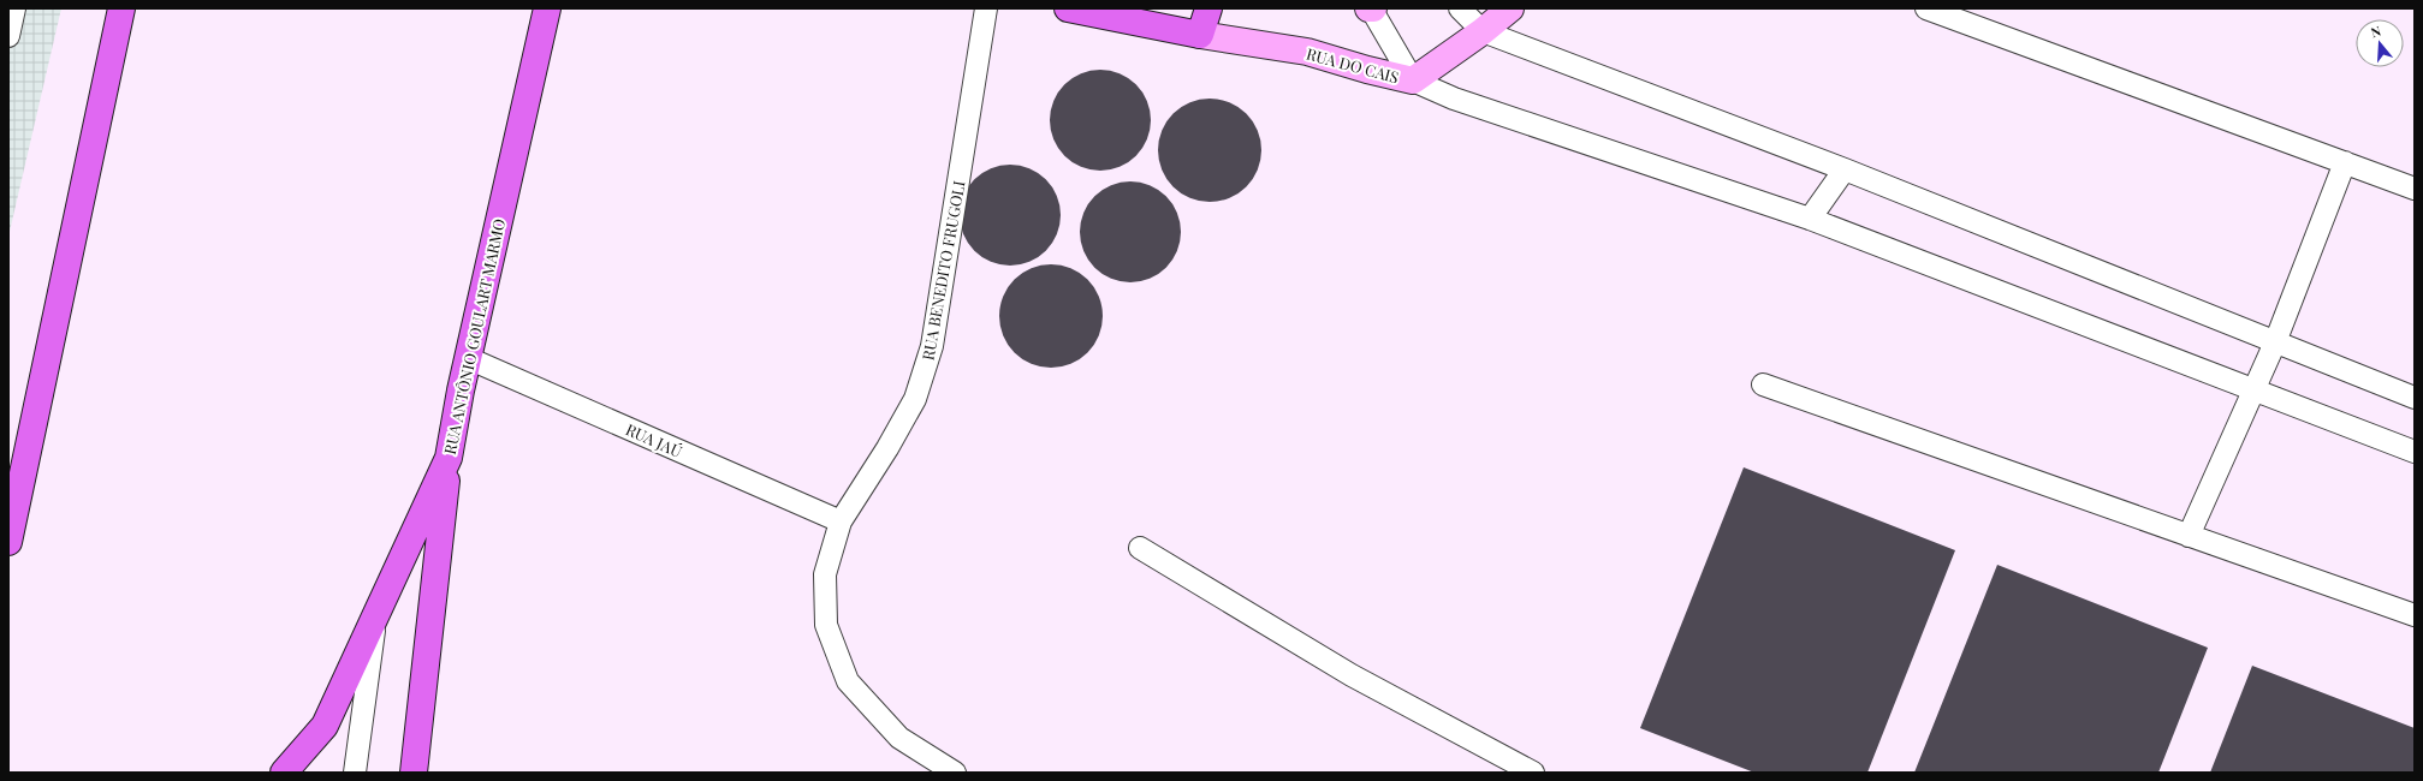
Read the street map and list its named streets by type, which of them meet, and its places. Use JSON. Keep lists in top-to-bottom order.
{
  "streets": {
    "main road": ["RUA DO CAIS", "RUA ANTÔNIO GOULART MARMO"],
    "lane": ["RUA BENEDITO FRUGOLI", "RUA JAÚ"]
  },
  "crossings": [
    ["RUA BENEDITO FRUGOLI", "RUA JAÚ"],
    ["RUA ANTÔNIO GOULART MARMO", "RUA JAÚ"]
  ],
  "north": "top"
}
